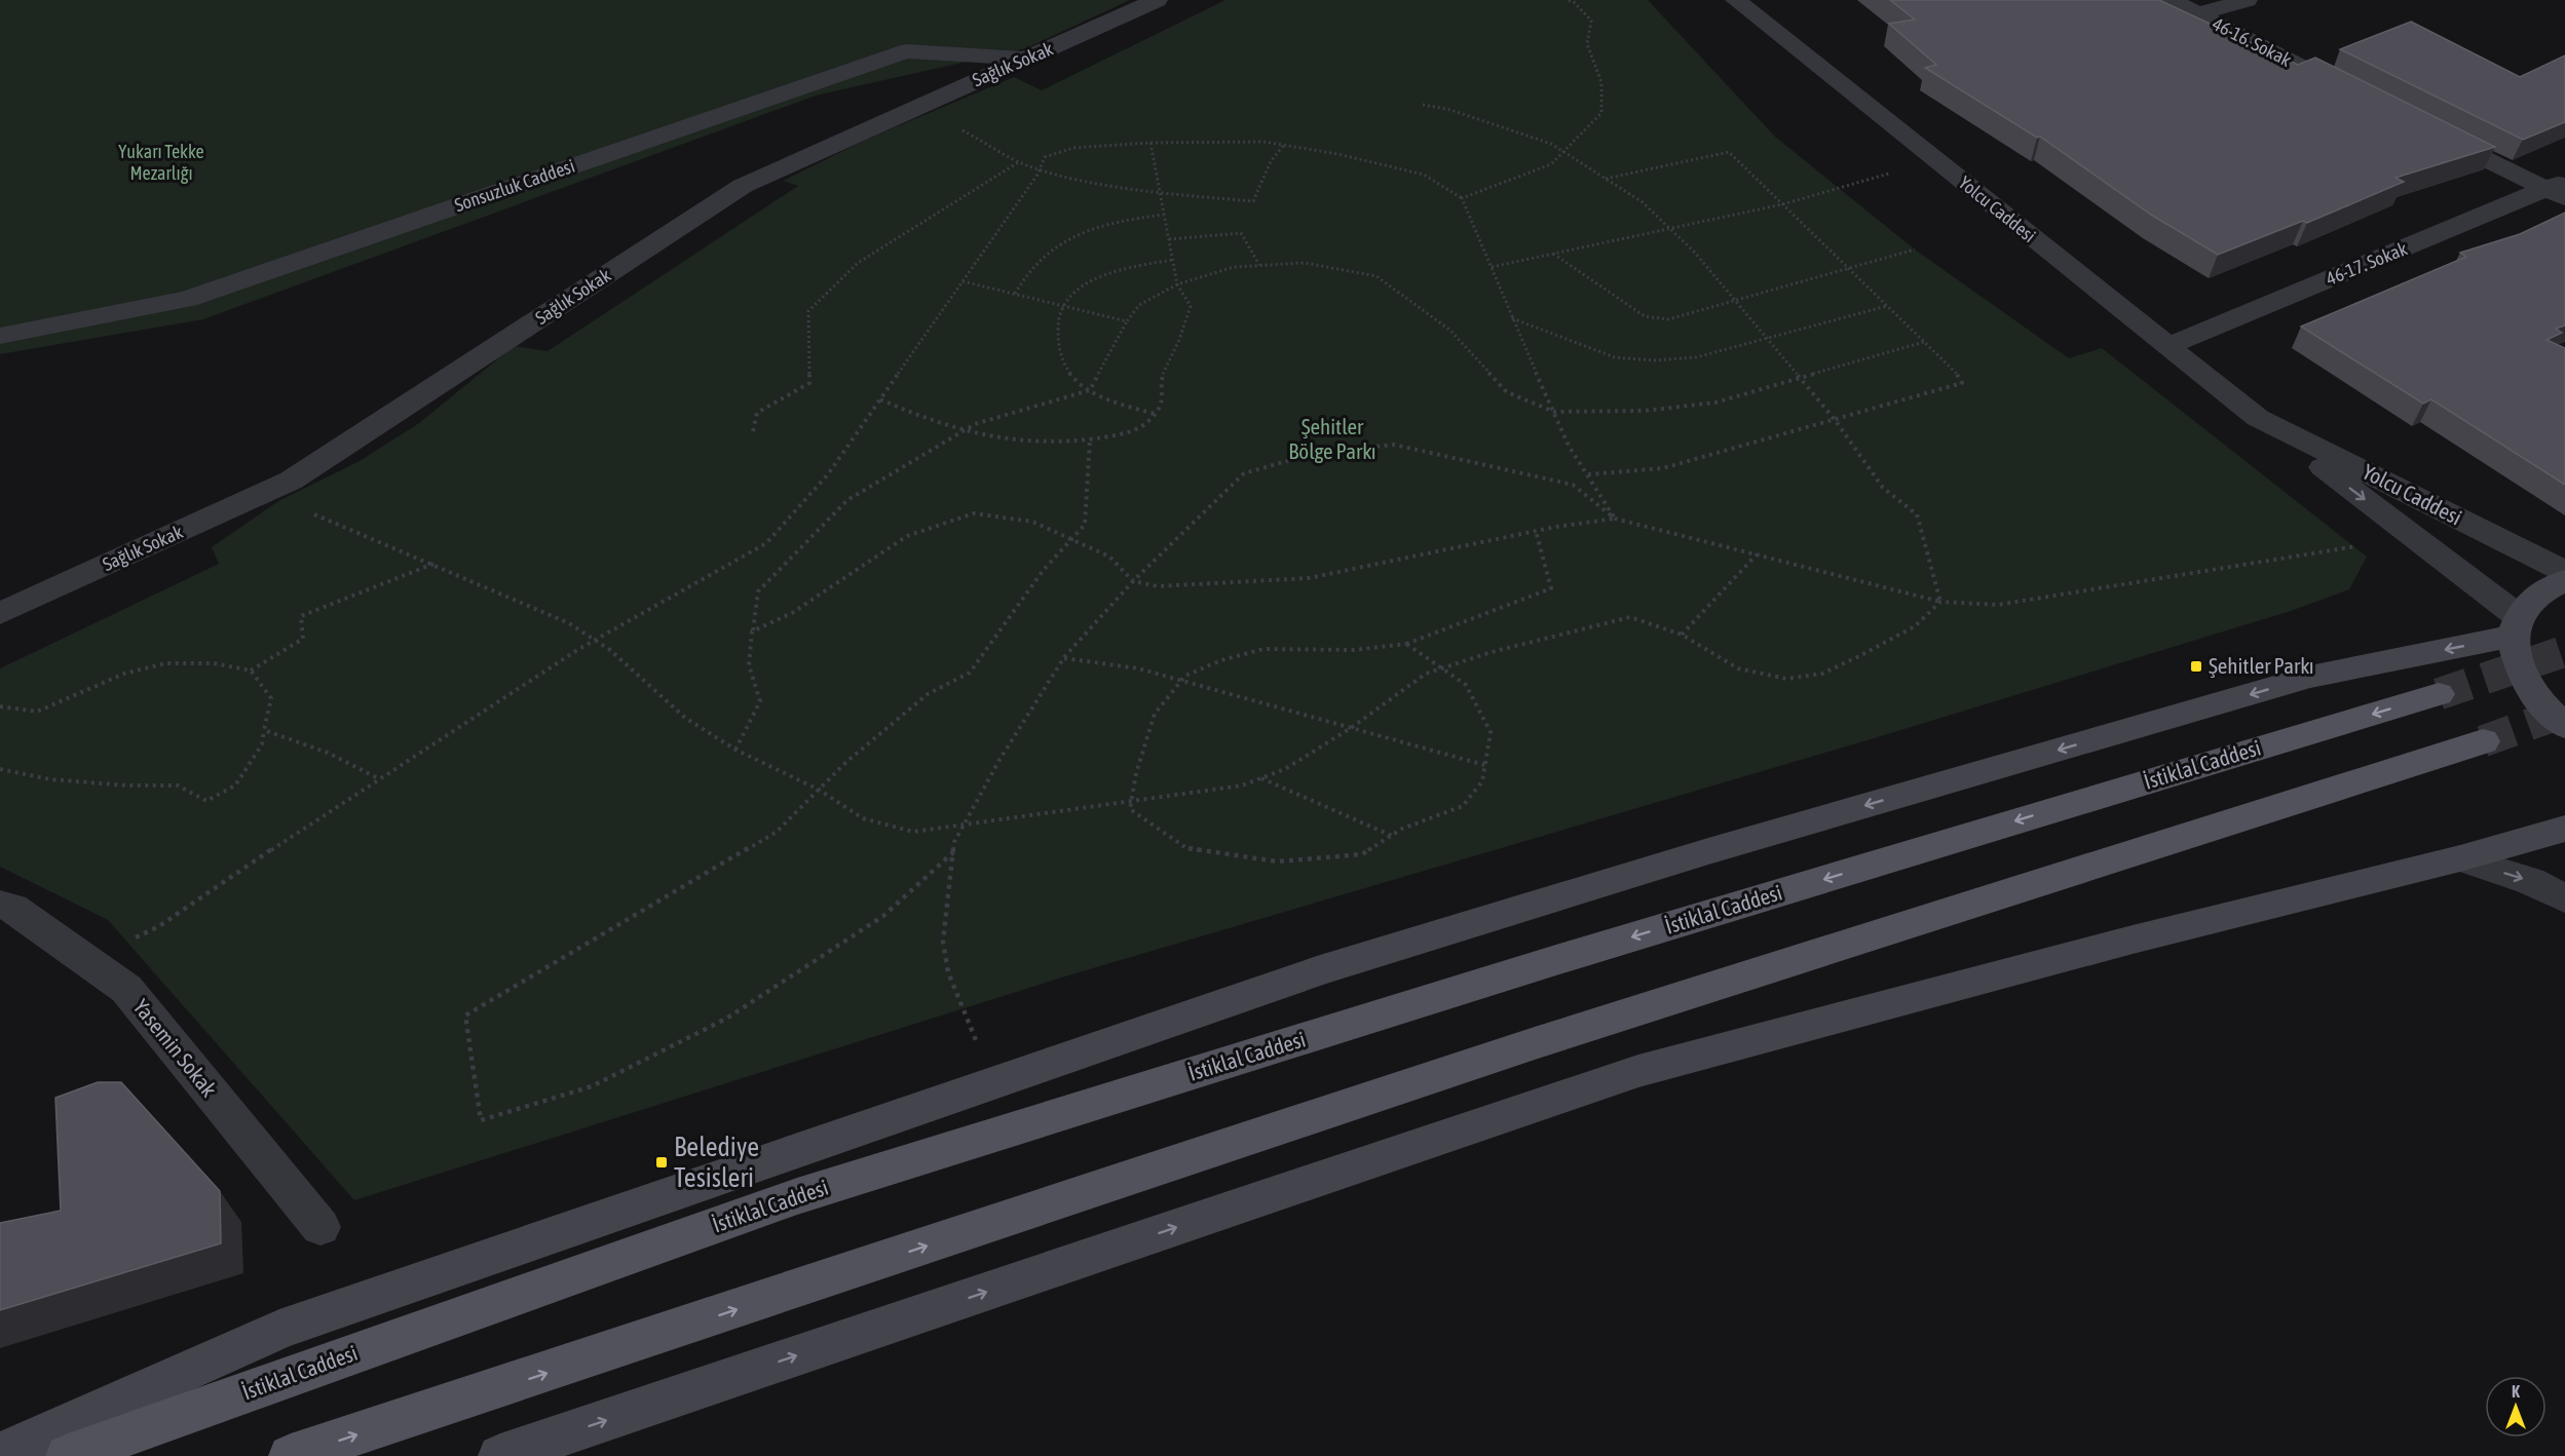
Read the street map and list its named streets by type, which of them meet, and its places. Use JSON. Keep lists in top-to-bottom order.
{
  "streets": {
    "main road": ["İstiklal Caddesi"],
    "street": [
      "46-16. Sokak",
      "Sağlık Sokak",
      "Sonsuzluk Caddesi",
      "Yolcu Caddesi",
      "46-17. Sokak",
      "Yasemin Sokak"
    ]
  },
  "crossings": [
    ["Sağlık Sokak", "Sonsuzluk Caddesi"],
    ["Yolcu Caddesi", "46-17. Sokak"]
  ],
  "parks": ["Yukarı Tekke Mezarlığı", "Şehitler Bölge Parkı"],
  "places": {
    "transit": ["Şehitler Parkı", "Belediye Tesisleri"]
  },
  "north": "top"
}
